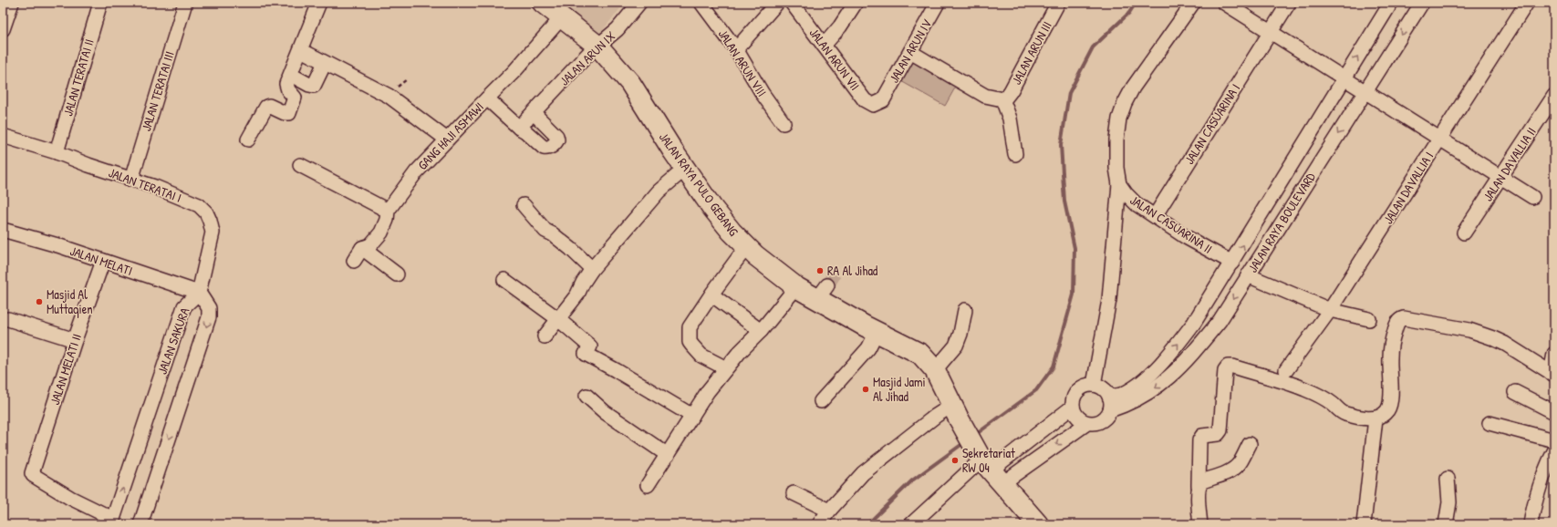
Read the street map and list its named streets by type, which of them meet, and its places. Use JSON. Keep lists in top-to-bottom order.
{
  "streets": {
    "main road": ["JALAN RAYA PULO GEBANG"],
    "street": [
      "JALAN ARUN IV",
      "JALAN ARUN III",
      "JALAN ARUN IX",
      "JALAN ARUN VII",
      "JALAN ARUN VIII",
      "JALAN TERATAI II",
      "JALAN TERATAI III",
      "JALAN CASUARINA I",
      "GANG HAJI ASMAWI",
      "JALAN DAVALLIA II",
      "JALAN TERATAI I",
      "JALAN DAVALLIA I",
      "JALAN RAYA BOULEVARD",
      "JALAN CASUARINA II",
      "JALAN MELATI",
      "JALAN SAKURA",
      "JALAN MELATI II"
    ]
  },
  "crossings": [
    ["JALAN ARUN IV", "JALAN ARUN VII"],
    ["JALAN ARUN IX", "JALAN RAYA PULO GEBANG"],
    ["JALAN TERATAI II", "JALAN TERATAI I"],
    ["JALAN TERATAI III", "JALAN TERATAI I"],
    ["JALAN CASUARINA I", "JALAN CASUARINA II"],
    ["GANG HAJI ASMAWI", "JALAN RAYA PULO GEBANG"],
    ["JALAN TERATAI I", "JALAN MELATI"],
    ["JALAN TERATAI I", "JALAN SAKURA"],
    ["JALAN RAYA BOULEVARD", "JALAN CASUARINA II"],
    ["JALAN MELATI", "JALAN SAKURA"],
    ["JALAN MELATI", "JALAN MELATI II"],
    ["JALAN SAKURA", "JALAN MELATI II"]
  ],
  "places": [
    "RA Al Jihad",
    "Masjid Al Muttaqien",
    "Masjid Jami Al Jihad",
    "Sekretariat RW 04"
  ]
}
